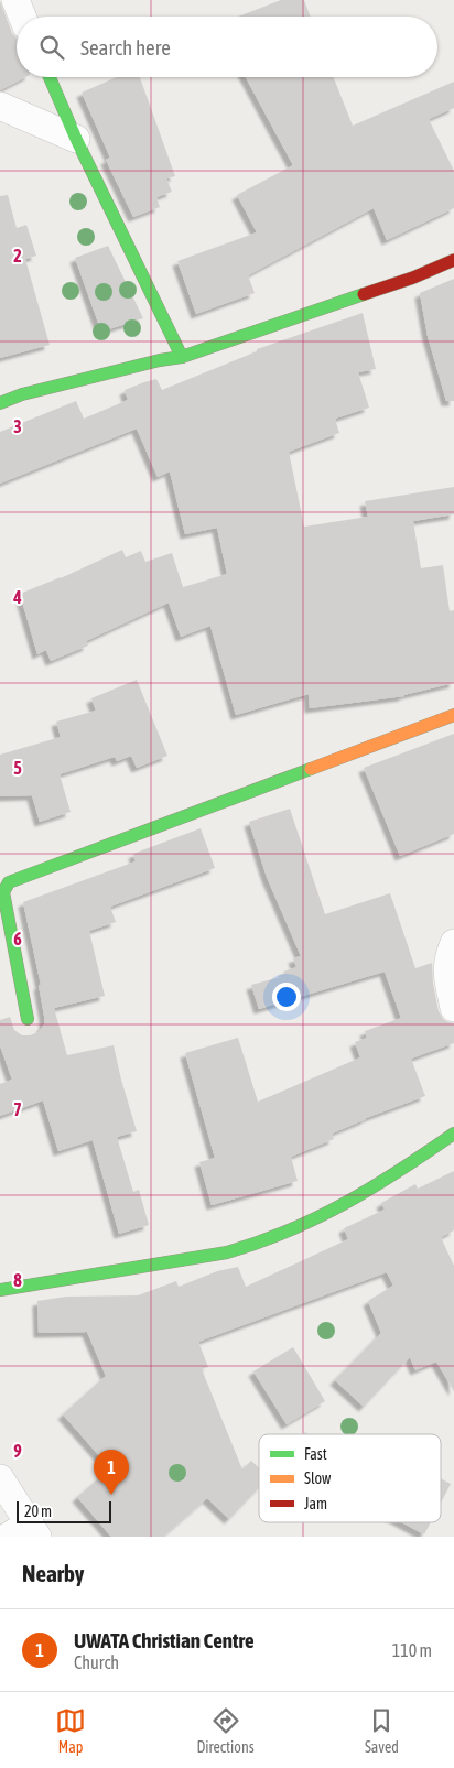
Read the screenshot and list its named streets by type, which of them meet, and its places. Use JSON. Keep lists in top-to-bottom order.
{
  "legend": ["Fast", "Slow", "Jam"],
  "scale_bar": "20 m",
  "page": {
    "search": "Search here",
    "pins": "1",
    "scale": "20 m",
    "heading": "Nearby",
    "list": [
      {
        "mark": "1",
        "name": "UWATA Christian Centre",
        "note": "Church",
        "value": "110 m"
      }
    ],
    "nav": ["Map", "Directions", "Saved"]
  },
  "grid": {
    "rows": [
      "2",
      "3",
      "4",
      "5",
      "6",
      "7",
      "8",
      "9"
    ]
  }
}
